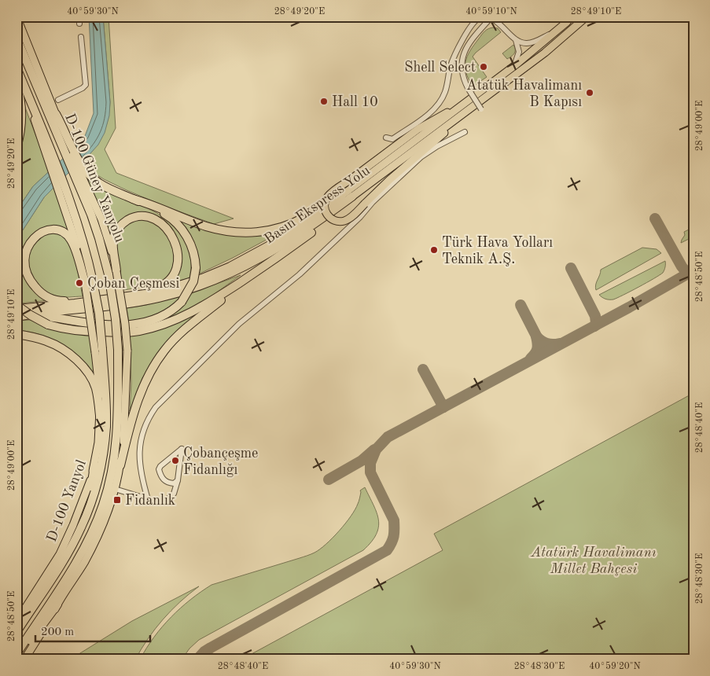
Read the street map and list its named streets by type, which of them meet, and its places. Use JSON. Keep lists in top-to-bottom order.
{
  "streets": {
    "highway": ["Basın Ekspress Yolu"],
    "main road": ["D-100 Güney Yanyolu", "D-100 Yanyol"]
  },
  "parks": ["Atatürk Havalimanı Millet Bahçesi"],
  "places": {
    "other": [
      "Shell Select",
      "Atatük Havalimanı B Kapısı",
      "Hall 10",
      "Türk Hava Yolları Teknik A.Ş.",
      "Çoban Çeşmesi",
      "Çobançeşme Fidanlığı"
    ],
    "transit": ["Fidanlık"]
  },
  "scale_bar": "200 m",
  "coordinates": [
    "40°59'30\"N",
    "28°49'20\"E",
    "40°59'10\"N",
    "28°49'10\"E",
    "28°49'00\"E",
    "28°48'50\"E",
    "28°48'40\"E",
    "28°48'30\"E",
    "40°59'20\"N"
  ]
}
